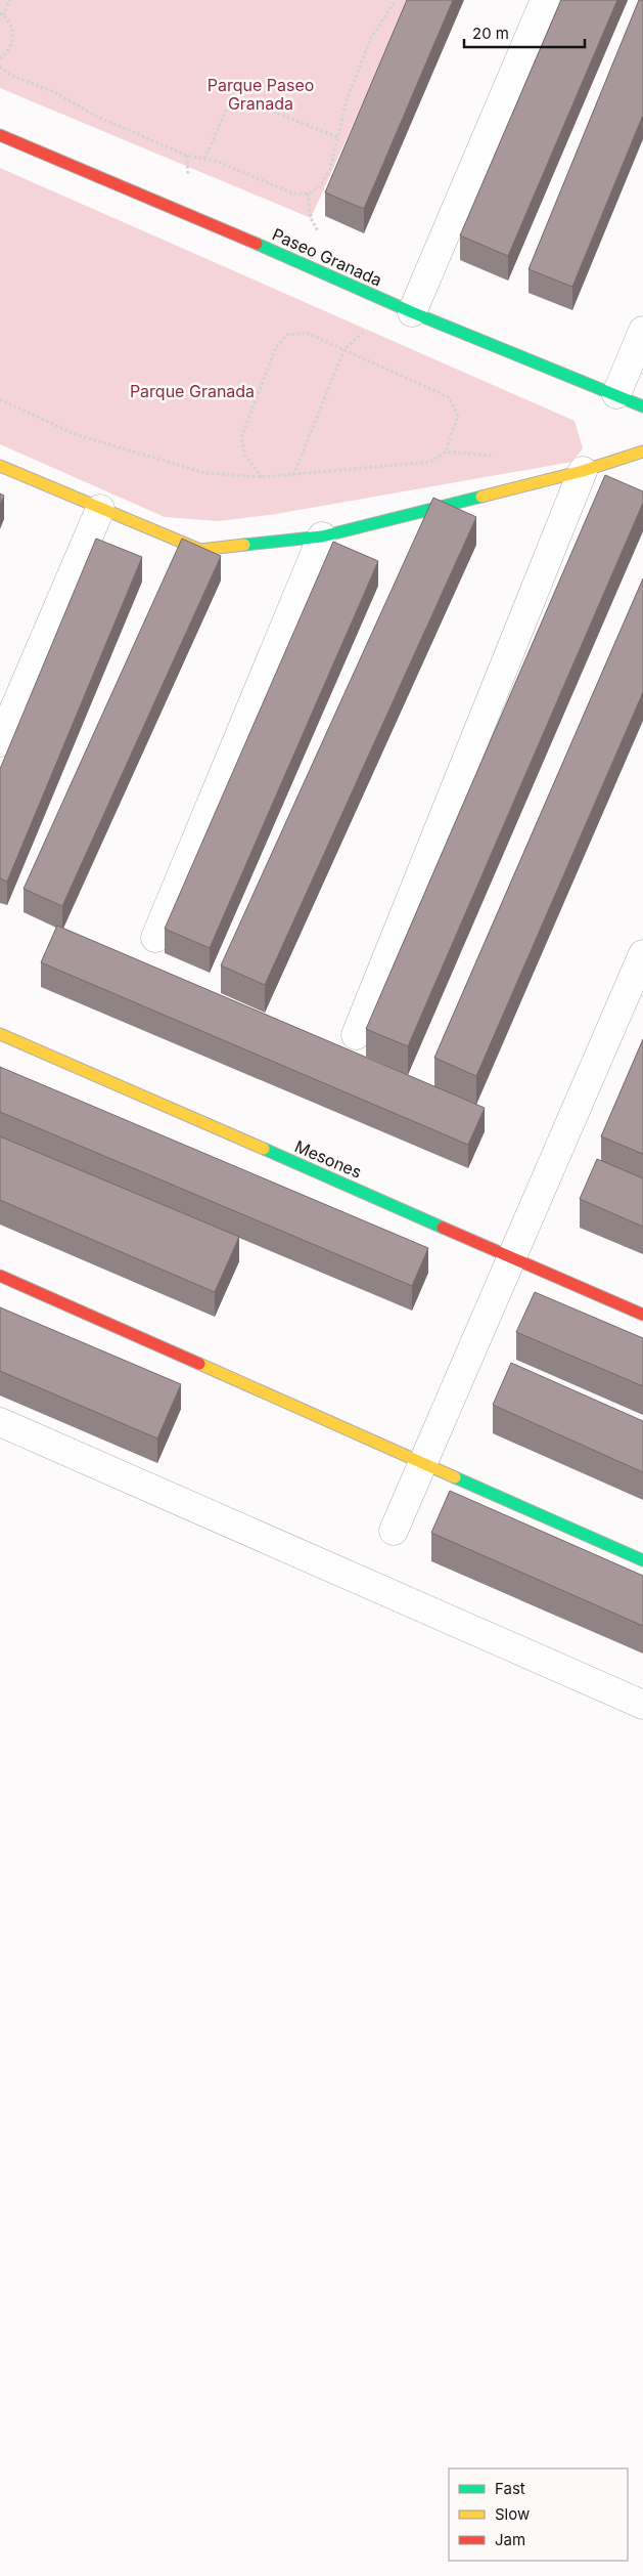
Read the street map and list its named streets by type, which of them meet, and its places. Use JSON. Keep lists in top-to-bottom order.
{
  "streets": {
    "street": ["Paseo Granada", "Mesones"]
  },
  "parks": ["Parque Paseo Granada", "Parque Granada"],
  "legend": ["Fast", "Slow", "Jam"],
  "scale_bar": "20 m"
}
